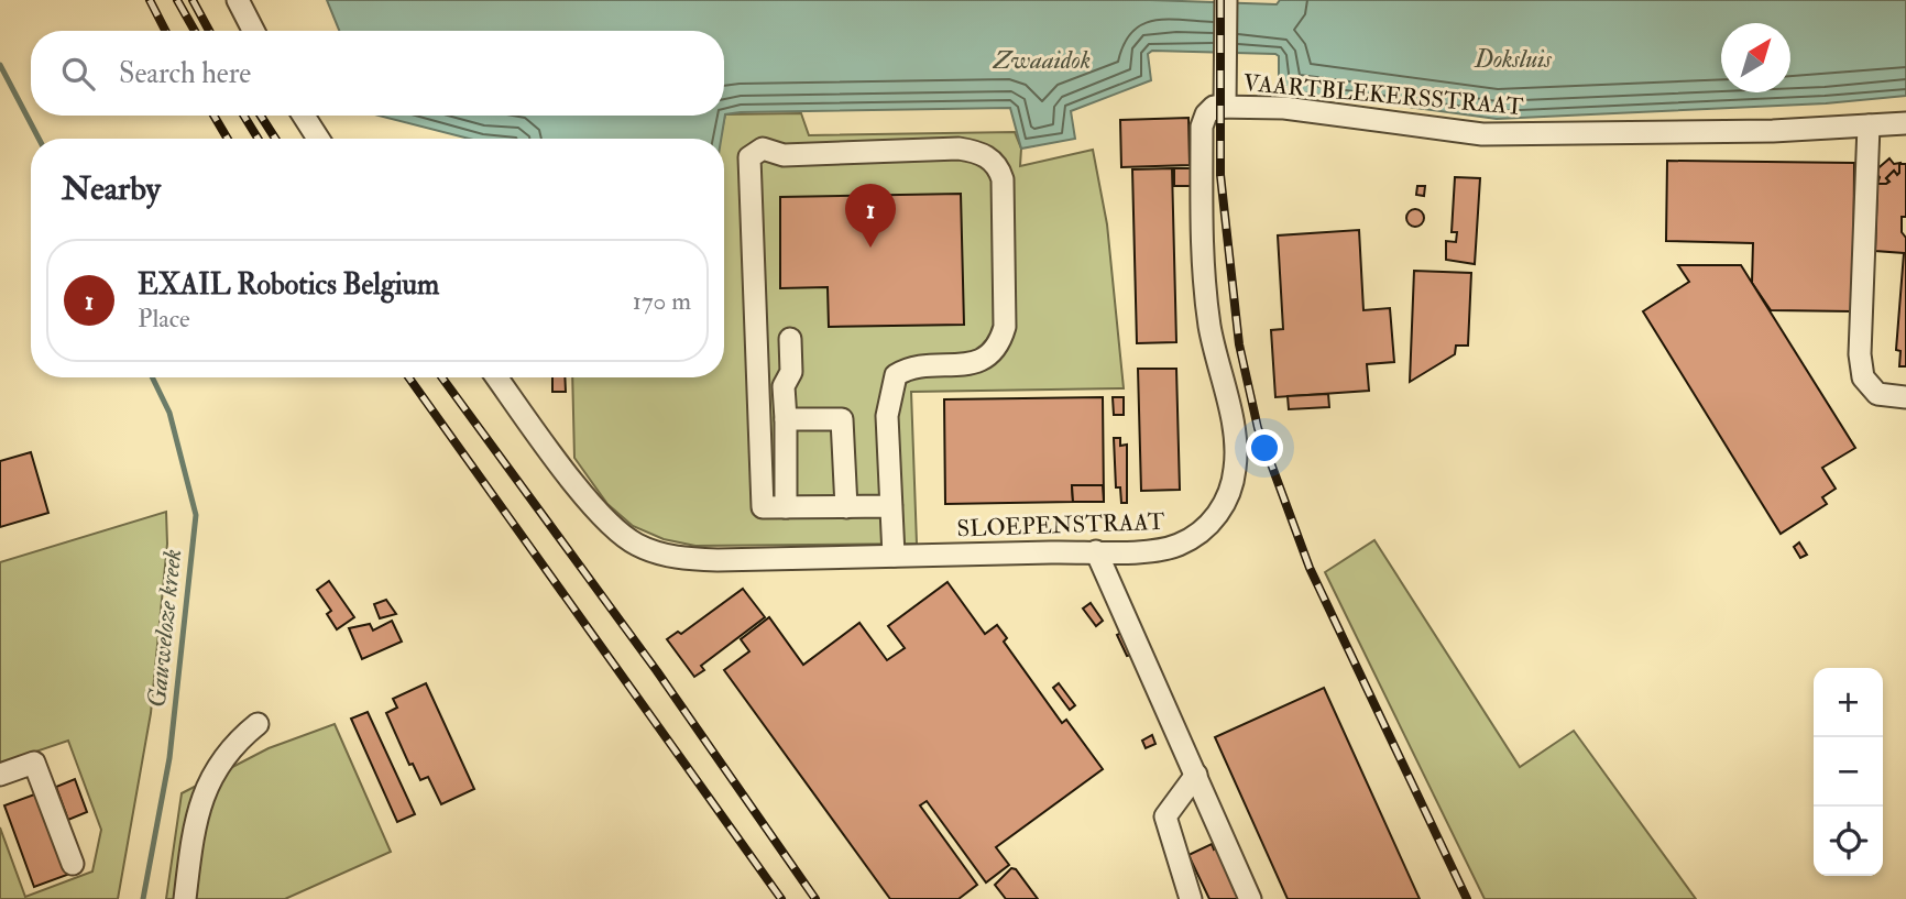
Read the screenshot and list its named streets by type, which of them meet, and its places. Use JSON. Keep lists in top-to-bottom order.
{
  "streets": {
    "street": ["VAARTBLEKERSSTRAAT", "SLOEPENSTRAAT"]
  },
  "crossings": [
    ["VAARTBLEKERSSTRAAT", "SLOEPENSTRAAT"]
  ],
  "water": ["Doksluis", "Zwaaidok", "Gauweloze kreek"],
  "north": "top right",
  "page": {
    "search": "Search here",
    "heading": "Nearby",
    "pins": "1",
    "list": [
      {
        "mark": "1",
        "name": "EXAIL Robotics Belgium",
        "note": "Place",
        "value": "170 m"
      }
    ],
    "map_buttons": ["+", "−"]
  }
}
